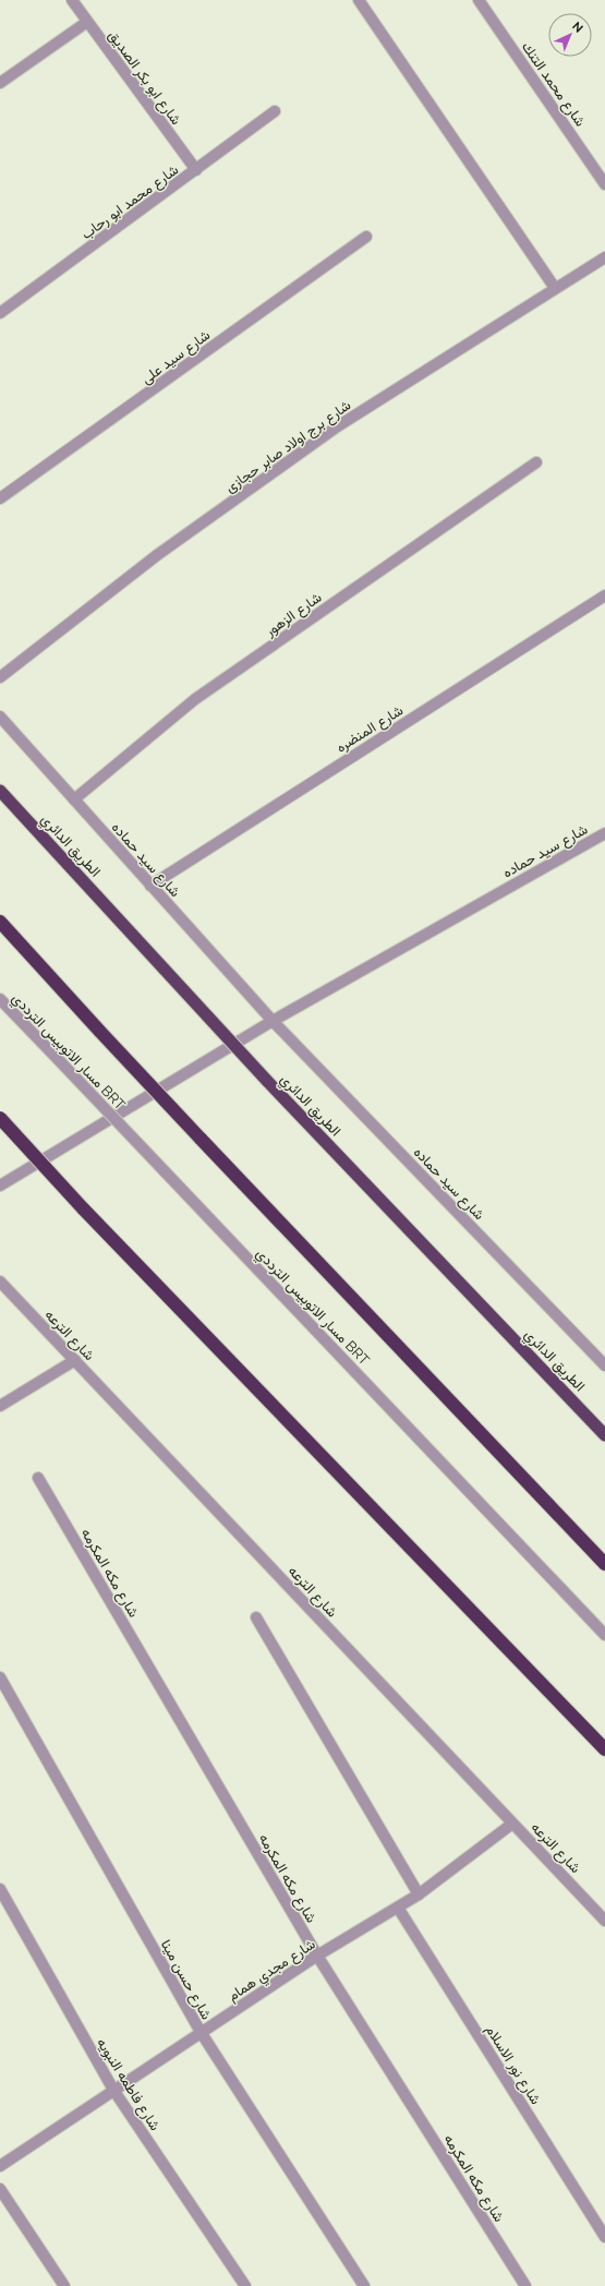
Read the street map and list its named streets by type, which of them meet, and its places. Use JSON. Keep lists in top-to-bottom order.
{
  "streets": {
    "highway": ["الطريق الدائري"],
    "street": [
      "شارع ابو بكر الصديق",
      "شارع محمد التنك",
      "شارع محمد ابو رحاب",
      "شارع سيد على",
      "شارع برج اولاد صابر حجازى",
      "شارع الزهور",
      "شارع المنضره",
      "شارع سيد حماده",
      "مسار الاتوبيس الترددي BRT",
      "شارع الترعه",
      "شارع مكه المكرمه",
      "شارع مجدي همام",
      "شارع حسن مينا",
      "شارع نور الاسلام",
      "شارع فاطمه النبويه"
    ]
  },
  "crossings": [
    ["شارع ابو بكر الصديق", "شارع محمد ابو رحاب"],
    ["شارع الزهور", "شارع سيد حماده"],
    ["شارع المنضره", "شارع سيد حماده"],
    ["شارع الترعه", "شارع مجدي همام"],
    ["شارع مكه المكرمه", "شارع مجدي همام"],
    ["شارع مجدي همام", "شارع حسن مينا"],
    ["شارع مجدي همام", "شارع نور الاسلام"],
    ["شارع مجدي همام", "شارع فاطمه النبويه"]
  ],
  "north": "top right"
}
